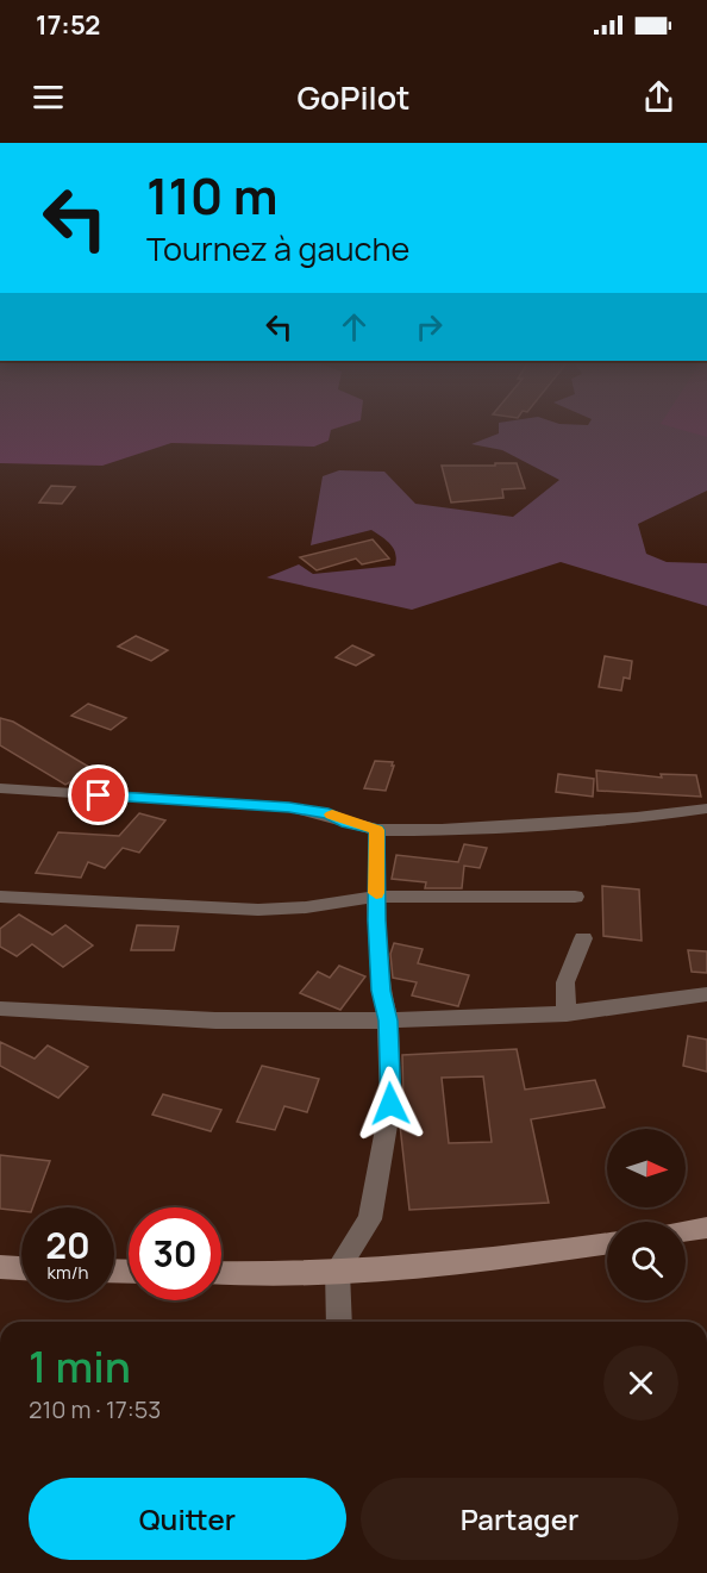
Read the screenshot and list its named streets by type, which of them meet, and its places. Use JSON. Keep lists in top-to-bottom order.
{
  "north": "right",
  "page": {
    "status": "17:52",
    "header": "GoPilot",
    "turn": ["110 m", "Tournez à gauche"],
    "speed": "20 km/h",
    "limit": "30",
    "heading": ["1 min", "210 m · 17:53"],
    "buttons": ["Quitter", "Partager"]
  }
}
